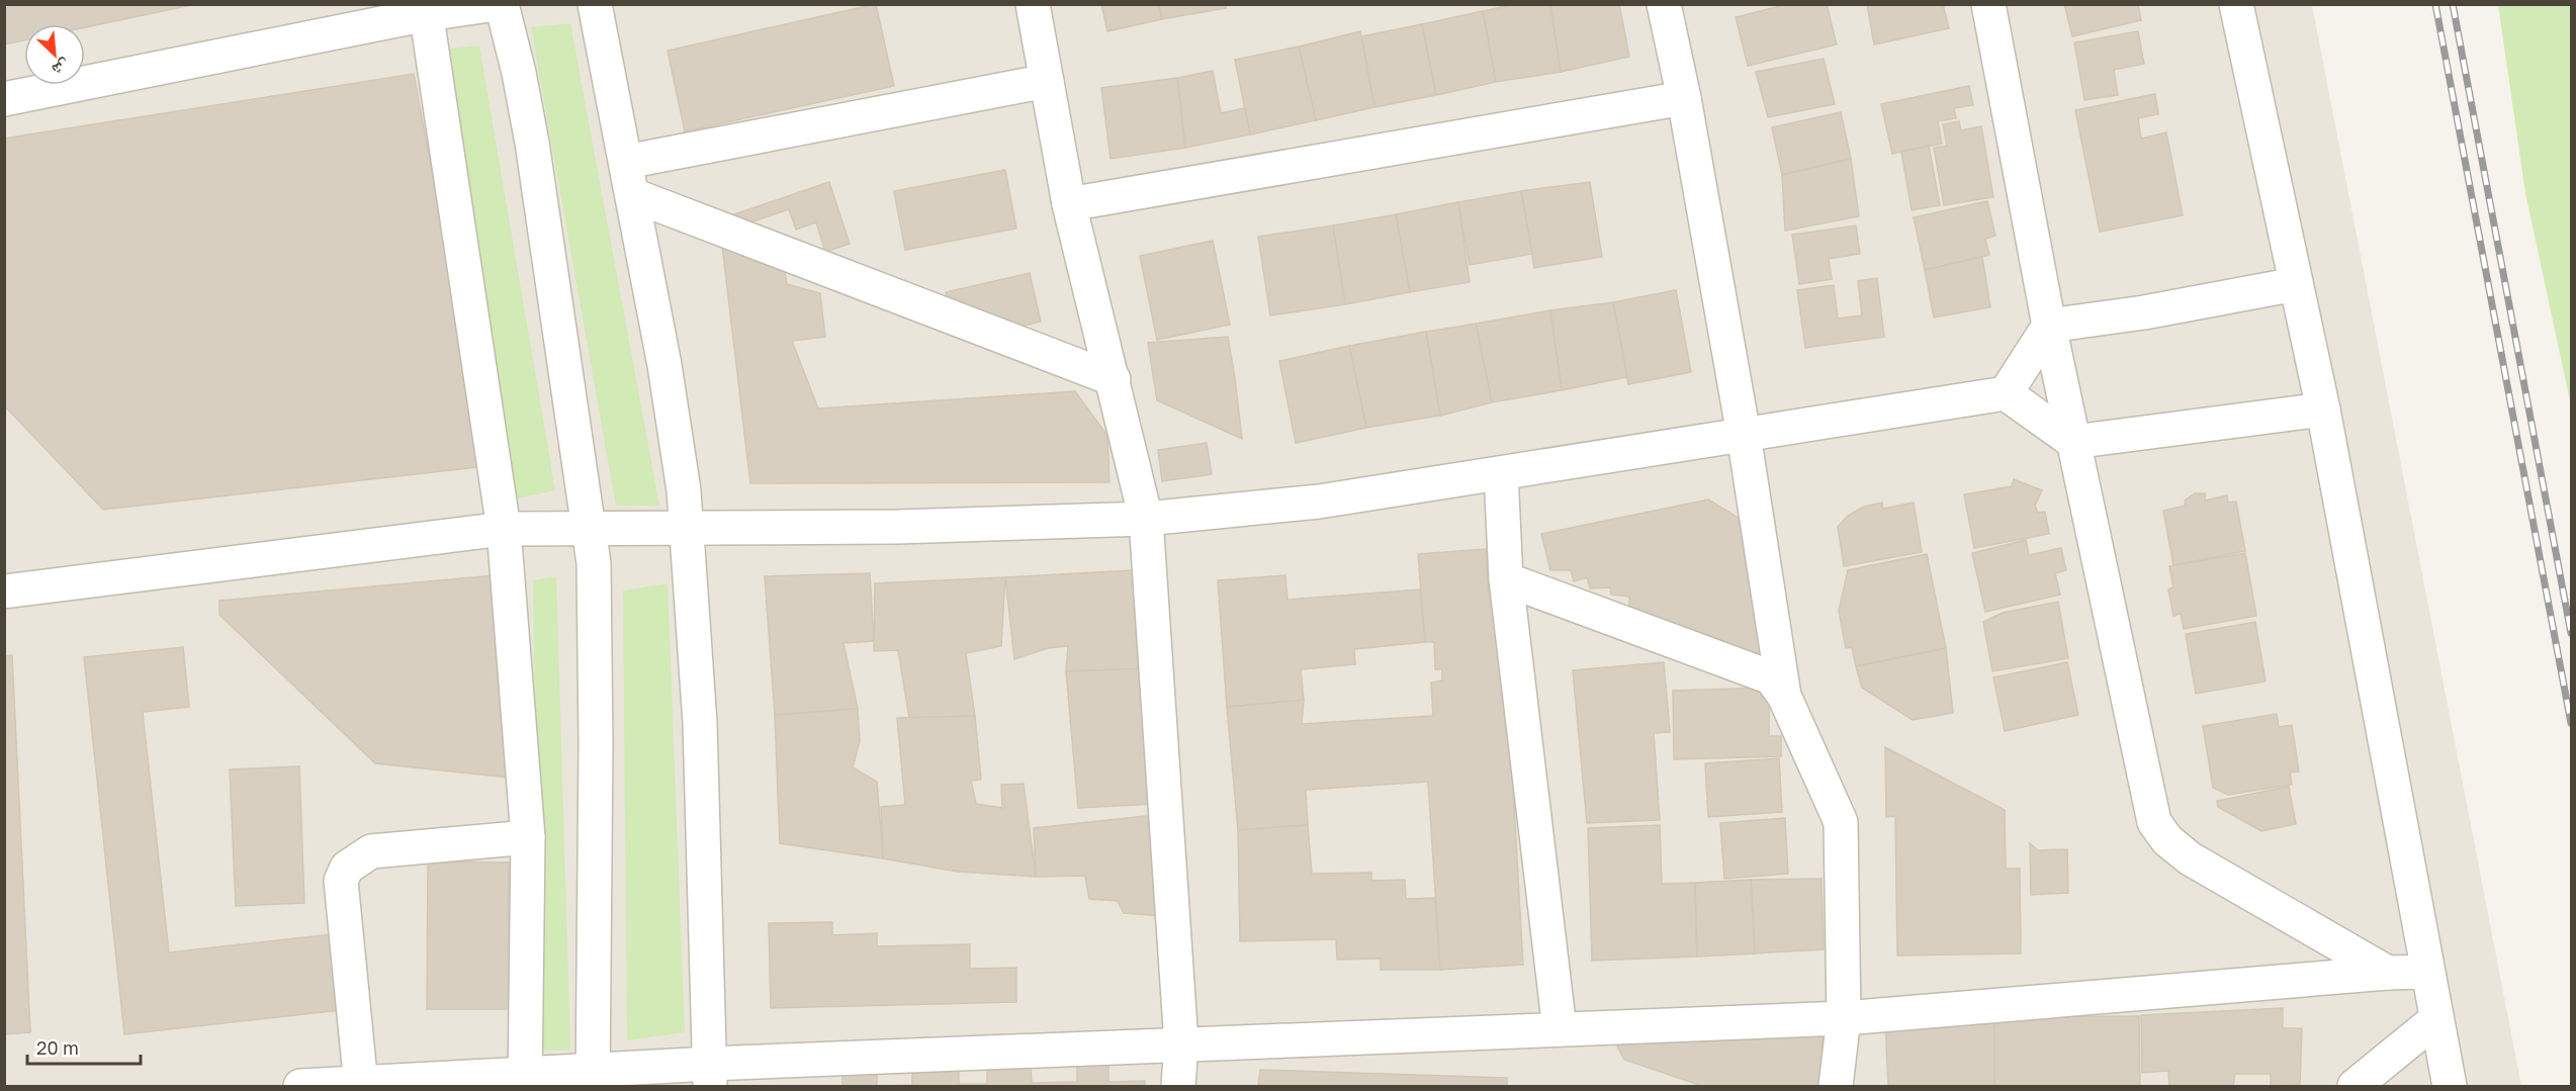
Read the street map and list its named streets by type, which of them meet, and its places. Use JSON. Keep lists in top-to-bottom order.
{
  "scale_bar": "20 m",
  "north": "bottom right"
}
